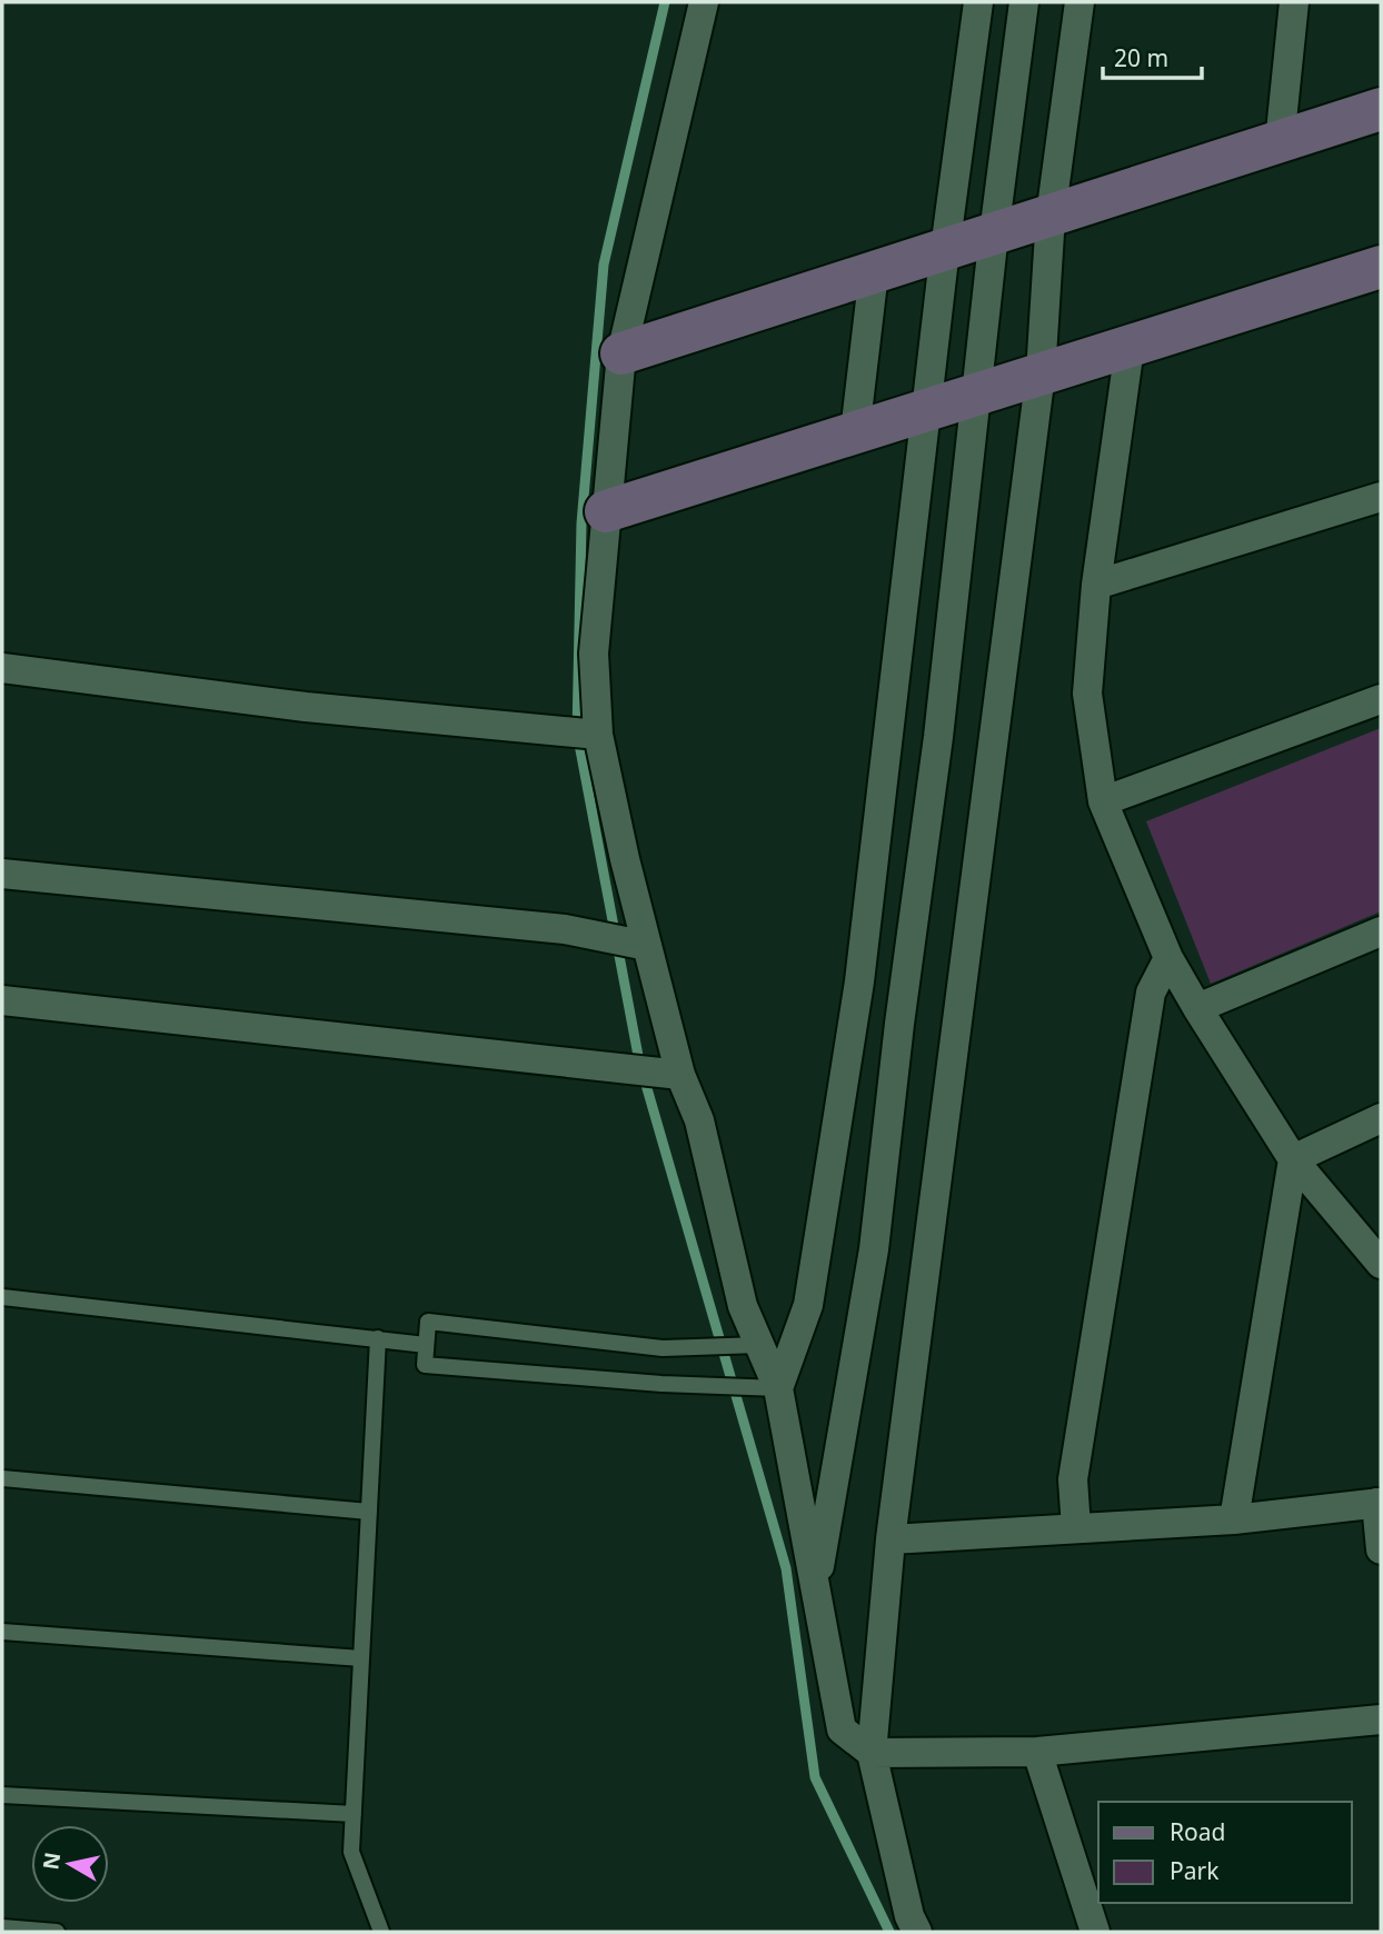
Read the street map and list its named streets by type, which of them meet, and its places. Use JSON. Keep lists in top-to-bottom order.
{
  "legend": ["Road", "Park"],
  "scale_bar": "20 m",
  "north": "left"
}
